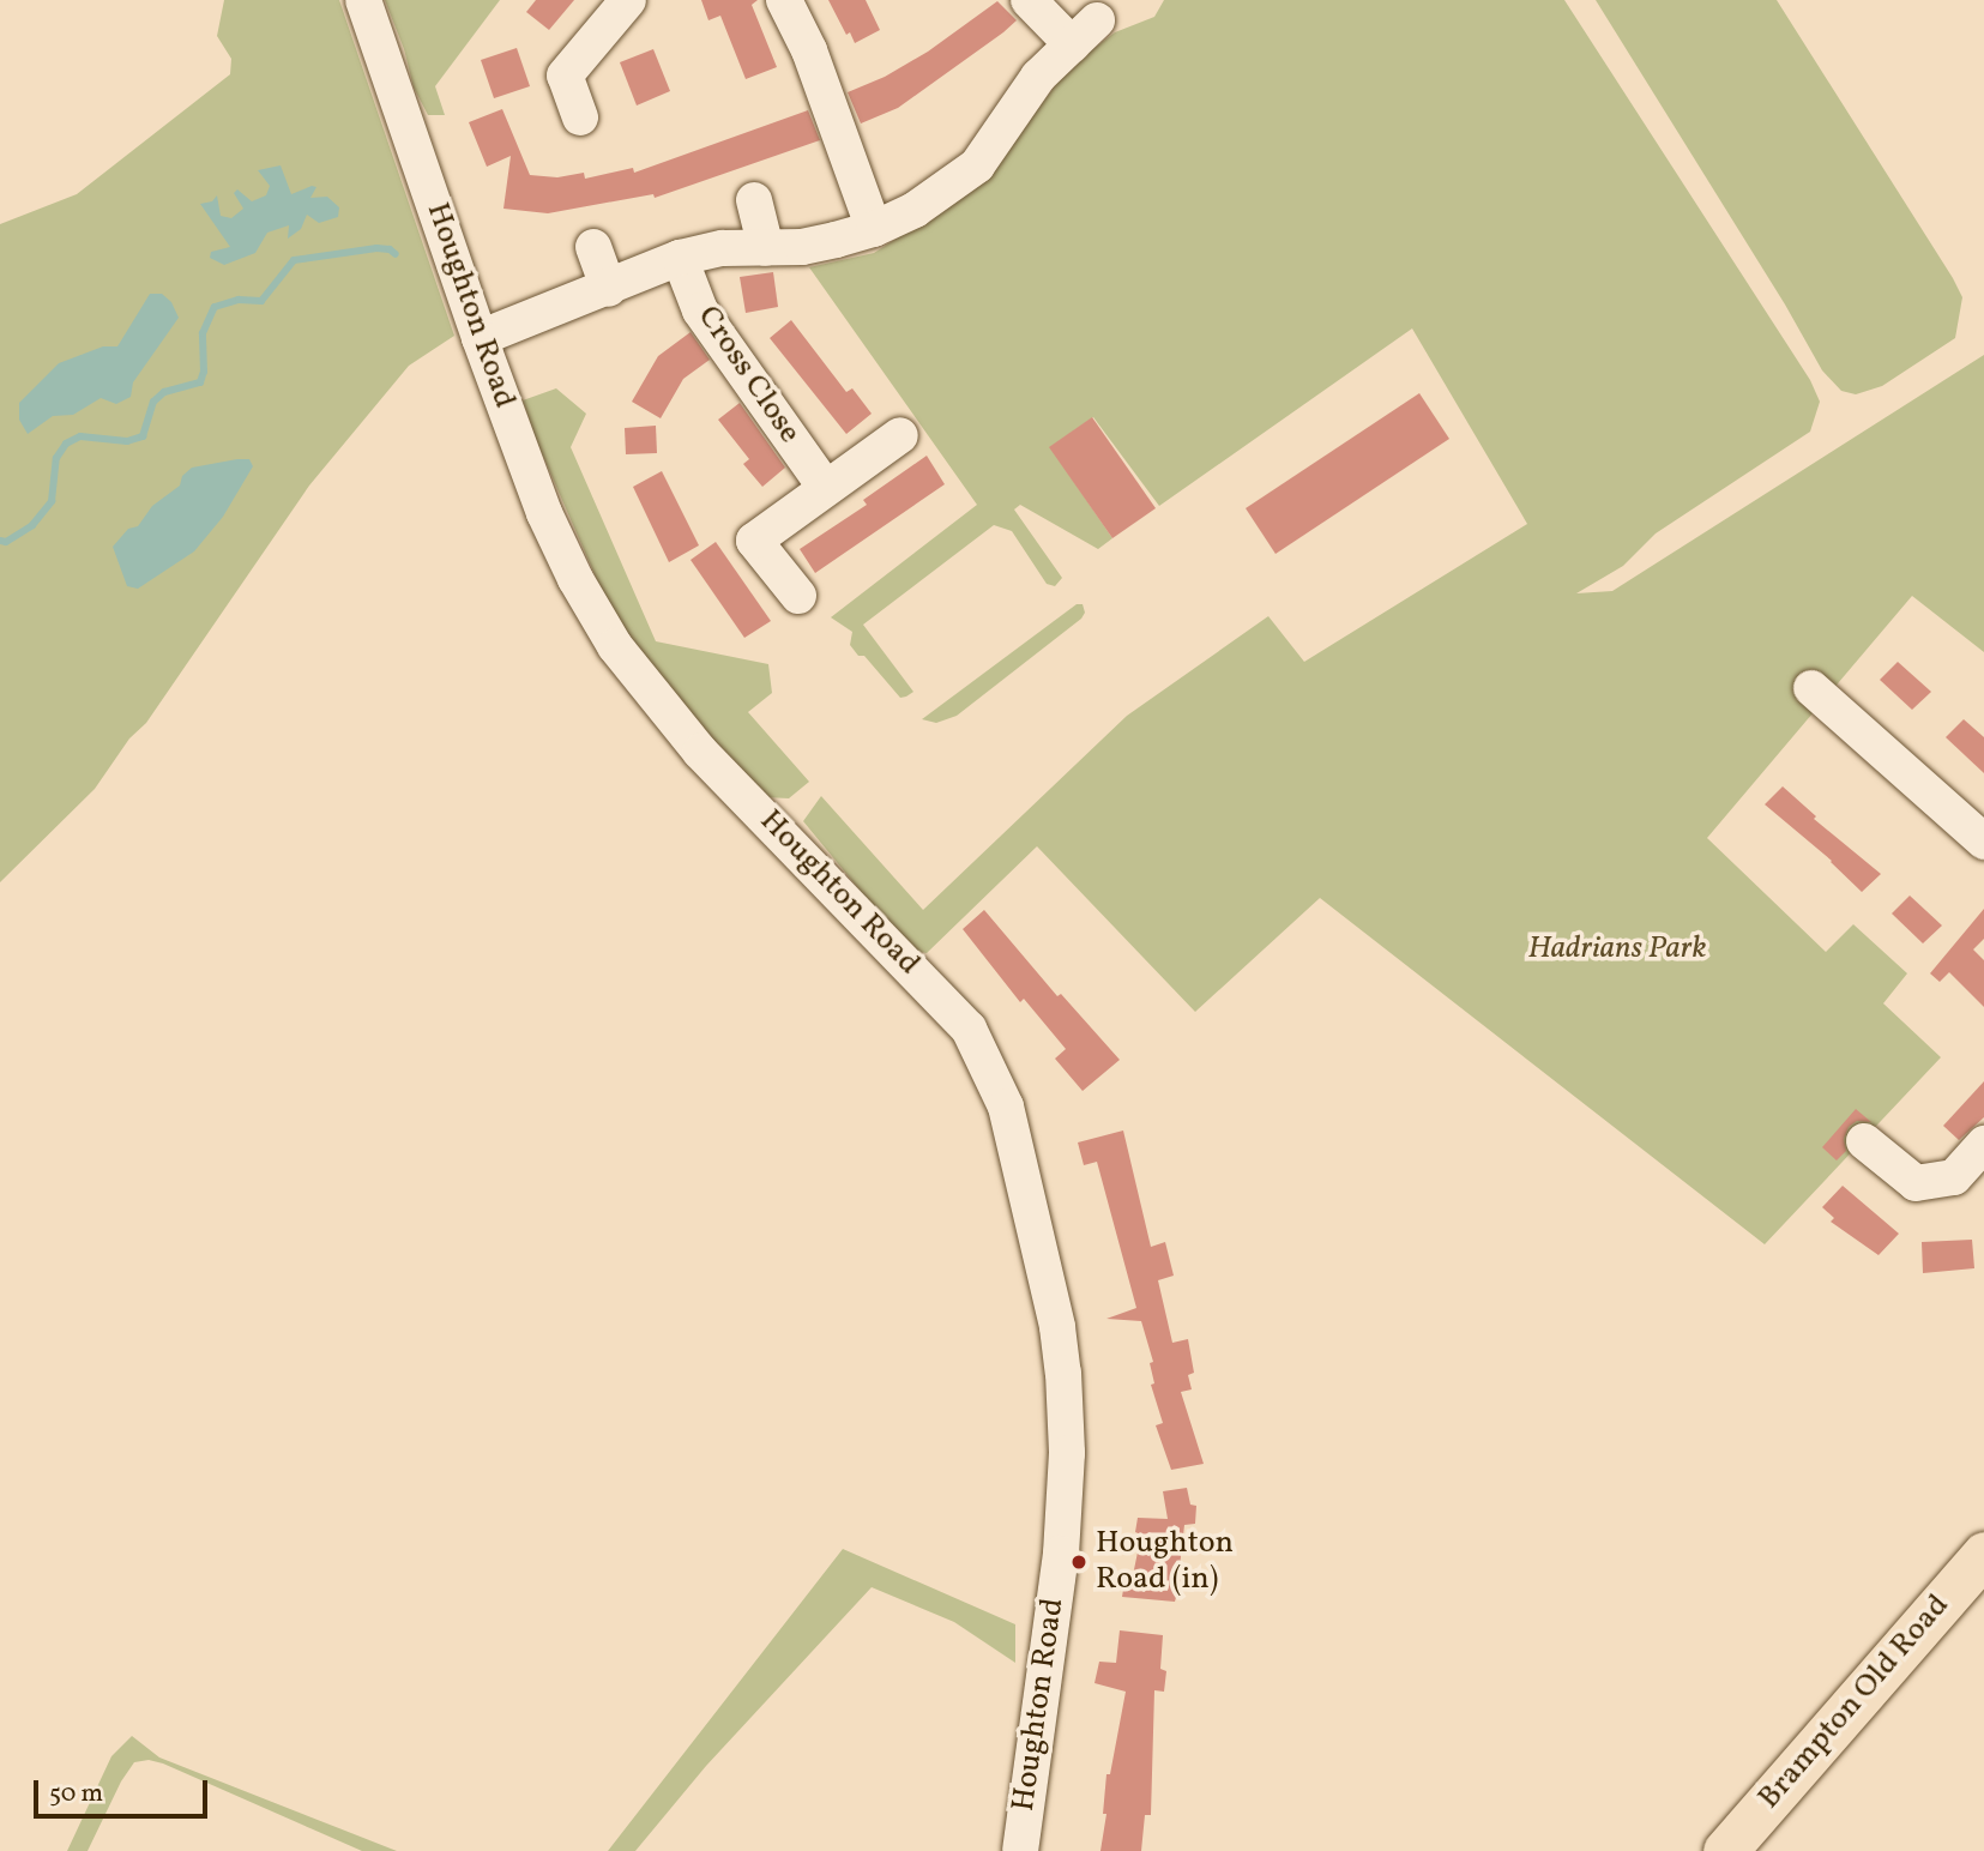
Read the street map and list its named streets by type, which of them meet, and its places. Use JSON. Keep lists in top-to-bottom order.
{
  "streets": {
    "main road": ["Brampton Old Road"],
    "street": ["Houghton Road", "Cross Close"]
  },
  "parks": ["Hadrians Park"],
  "places": ["Houghton Road (in)"],
  "scale_bar": "50 m"
}
